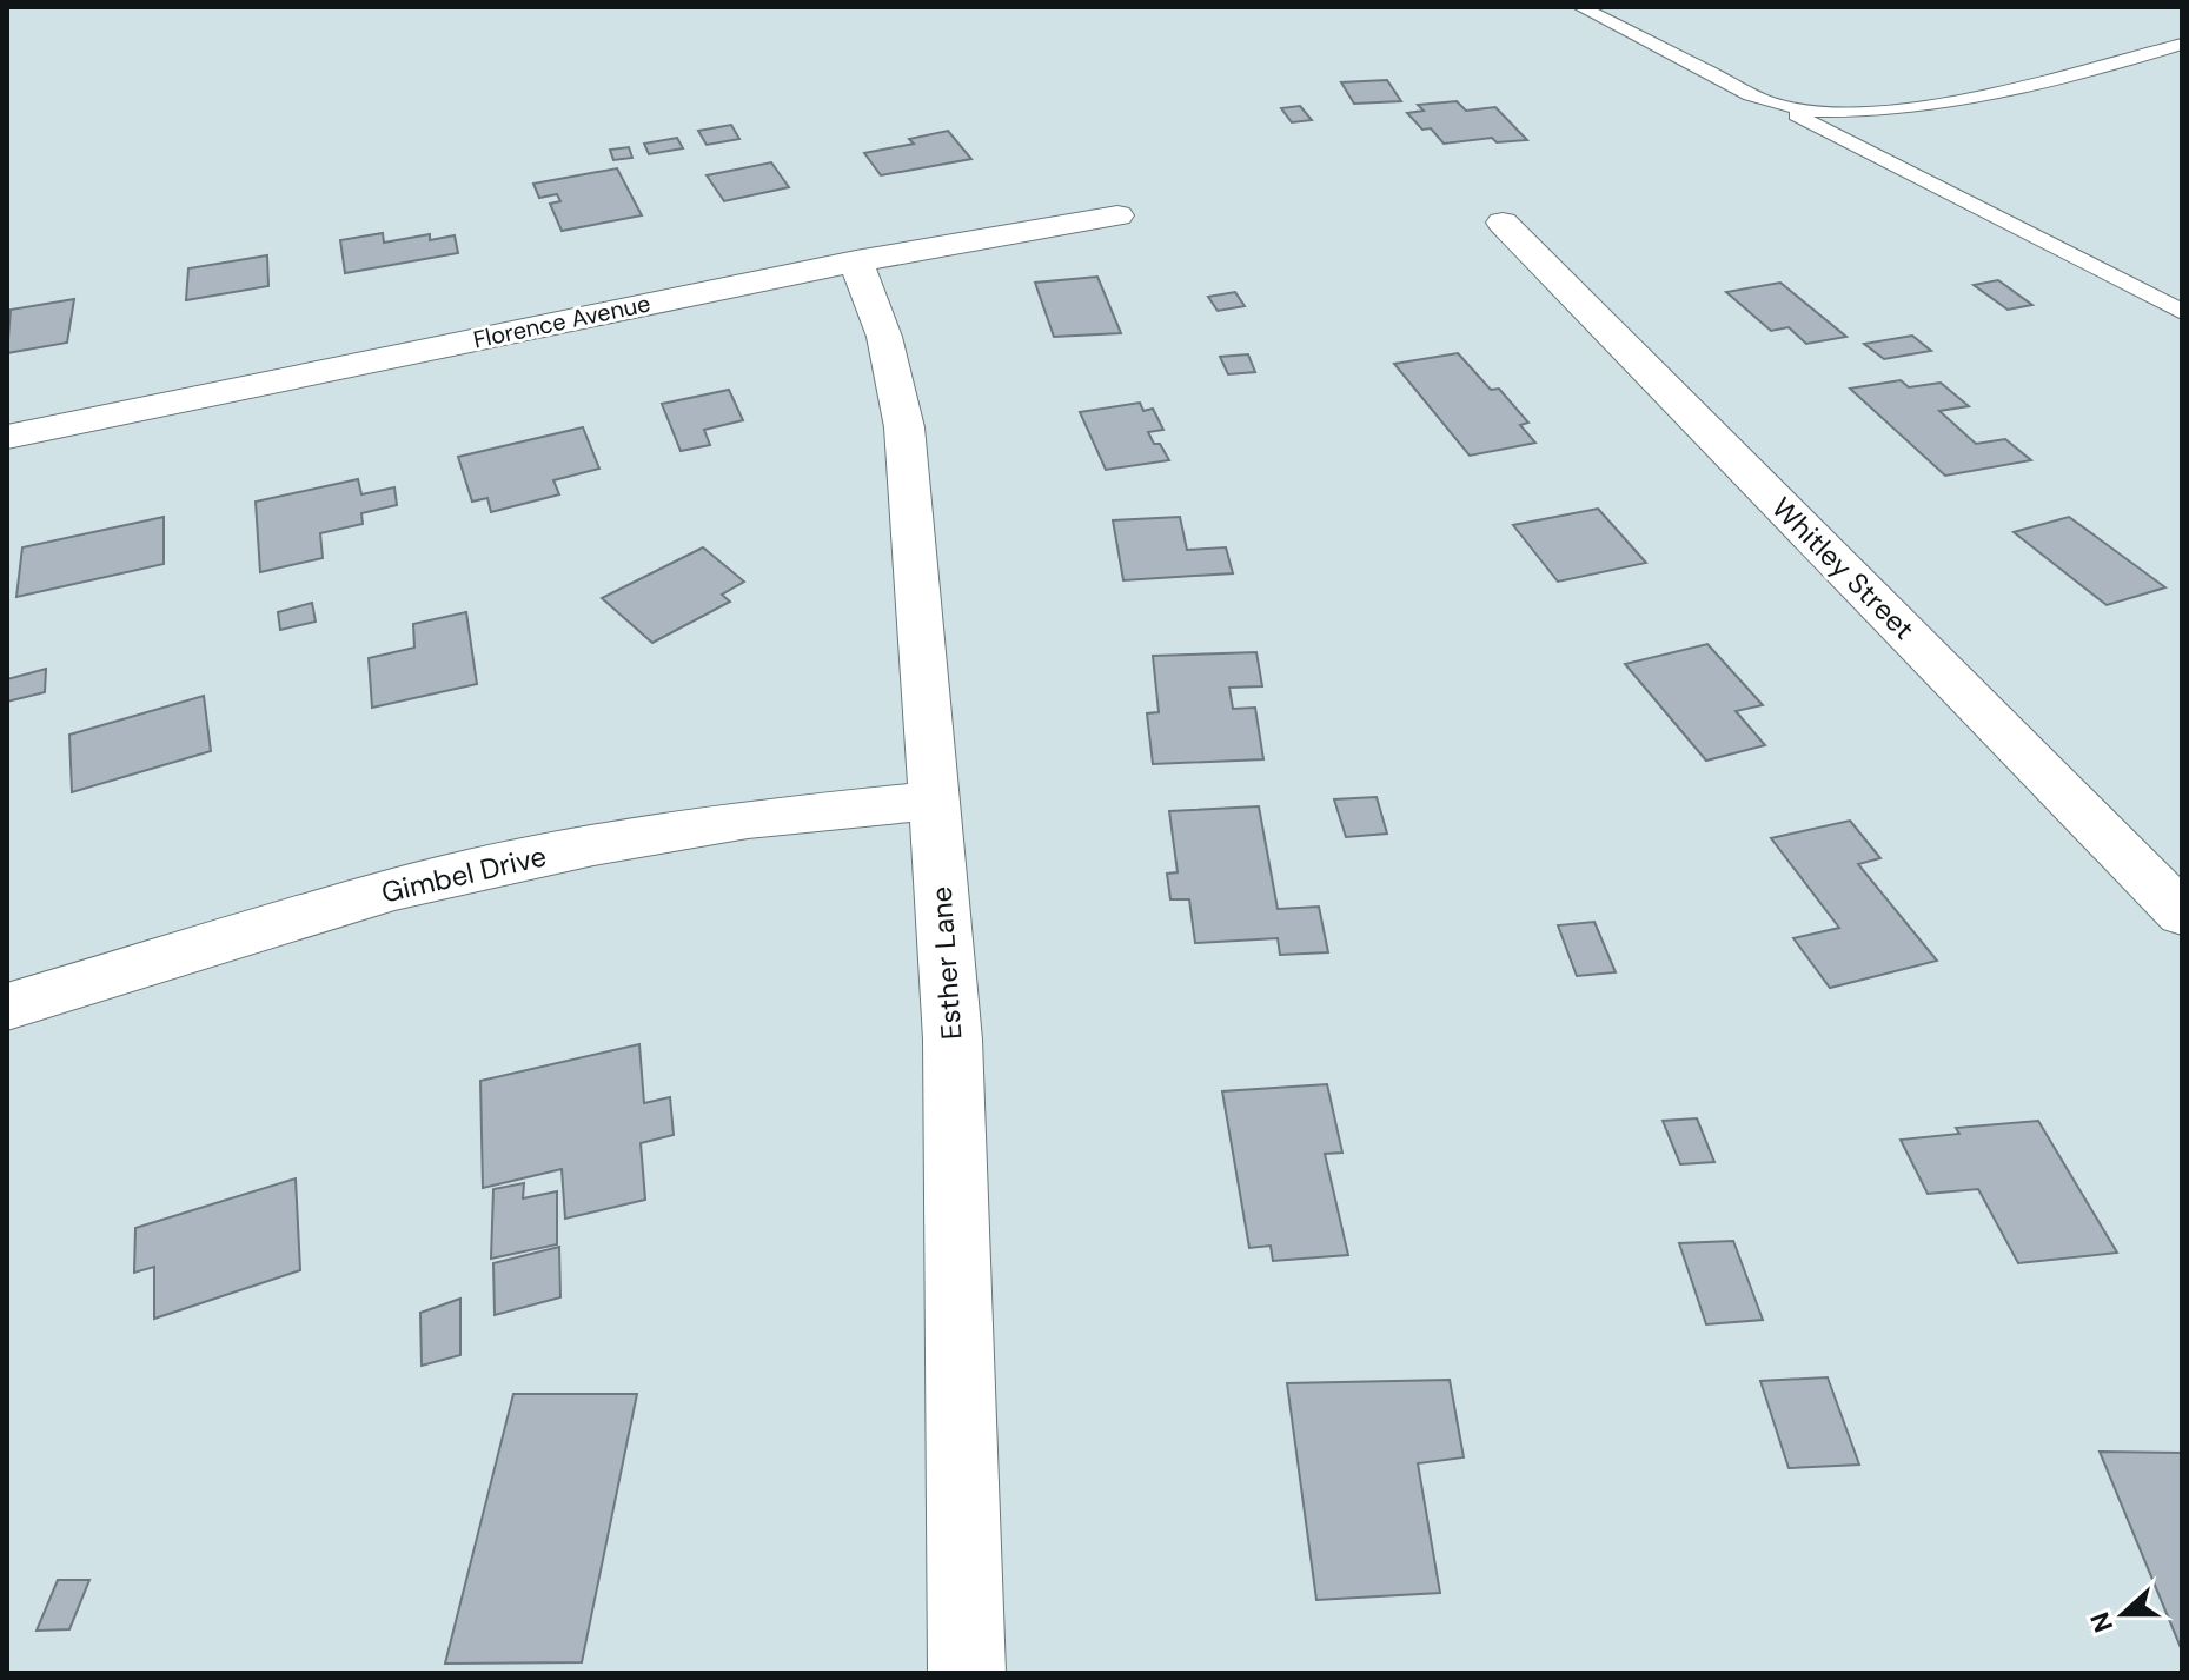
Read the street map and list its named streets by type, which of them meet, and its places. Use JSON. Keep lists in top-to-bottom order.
{
  "streets": {
    "street": [
      "Florence Avenue",
      "Whitley Street",
      "Gimbel Drive",
      "Esther Lane"
    ]
  },
  "crossings": [
    ["Florence Avenue", "Esther Lane"],
    ["Gimbel Drive", "Esther Lane"]
  ],
  "north": "left"
}
